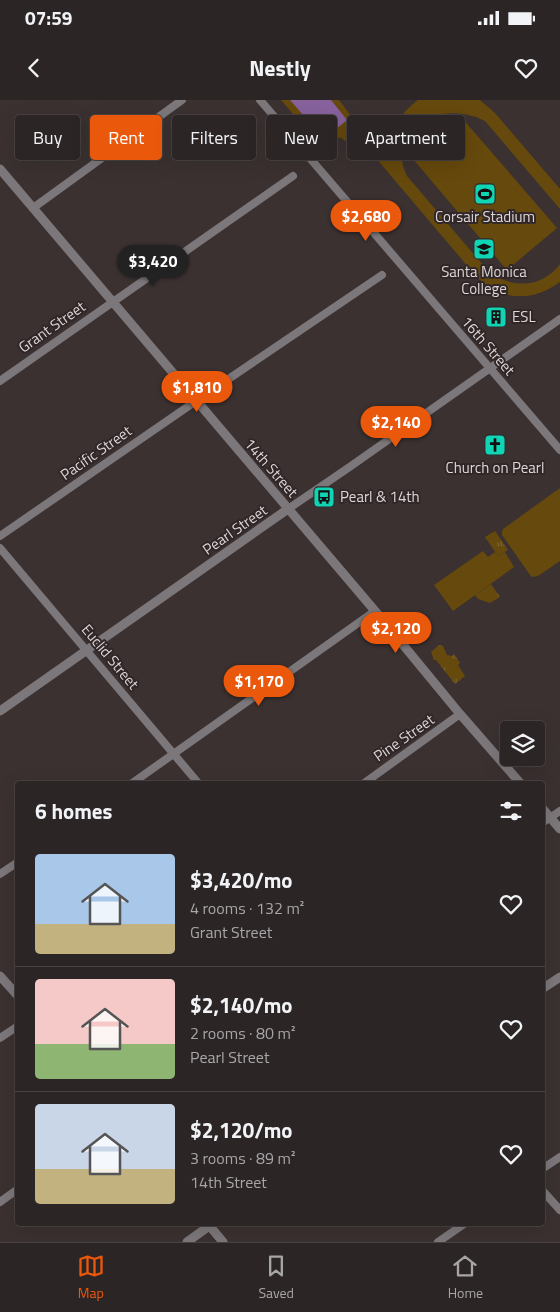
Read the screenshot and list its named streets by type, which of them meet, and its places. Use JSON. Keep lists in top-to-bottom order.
{
  "streets": {
    "street": [
      "Grant Street",
      "16th Street",
      "Pacific Street",
      "14th Street",
      "Pearl Street",
      "Euclid Street",
      "Pine Street"
    ]
  },
  "crossings": [
    ["Grant Street", "14th Street"],
    ["16th Street", "Pearl Street"],
    ["Pacific Street", "14th Street"],
    ["14th Street", "Pearl Street"],
    ["14th Street", "Pine Street"],
    ["Pearl Street", "Euclid Street"]
  ],
  "places": {
    "sports": ["Corsair Stadium"],
    "school or university": ["Santa Monica College"],
    "building": ["ESL"],
    "church": ["Church on Pearl"],
    "bus stop": ["Pearl & 14th"]
  },
  "page": {
    "status": "07:59",
    "header": "Nestly",
    "chip": [
      "Buy",
      "Rent",
      "Filters",
      "New",
      "Apartment"
    ],
    "price": [
      "$2,680",
      "$3,420",
      "$1,810",
      "$2,140",
      "$2,120",
      "$1,170"
    ],
    "heading": "6 homes",
    "list": [
      {
        "name": "$3,420/mo",
        "note": "4 rooms · 132 m² · Grant Street"
      },
      {
        "name": "$2,140/mo",
        "note": "2 rooms · 80 m² · Pearl Street"
      },
      {
        "name": "$2,120/mo",
        "note": "3 rooms · 89 m² · 14th Street"
      }
    ],
    "tabs": ["Map", "Saved", "Home"]
  }
}
